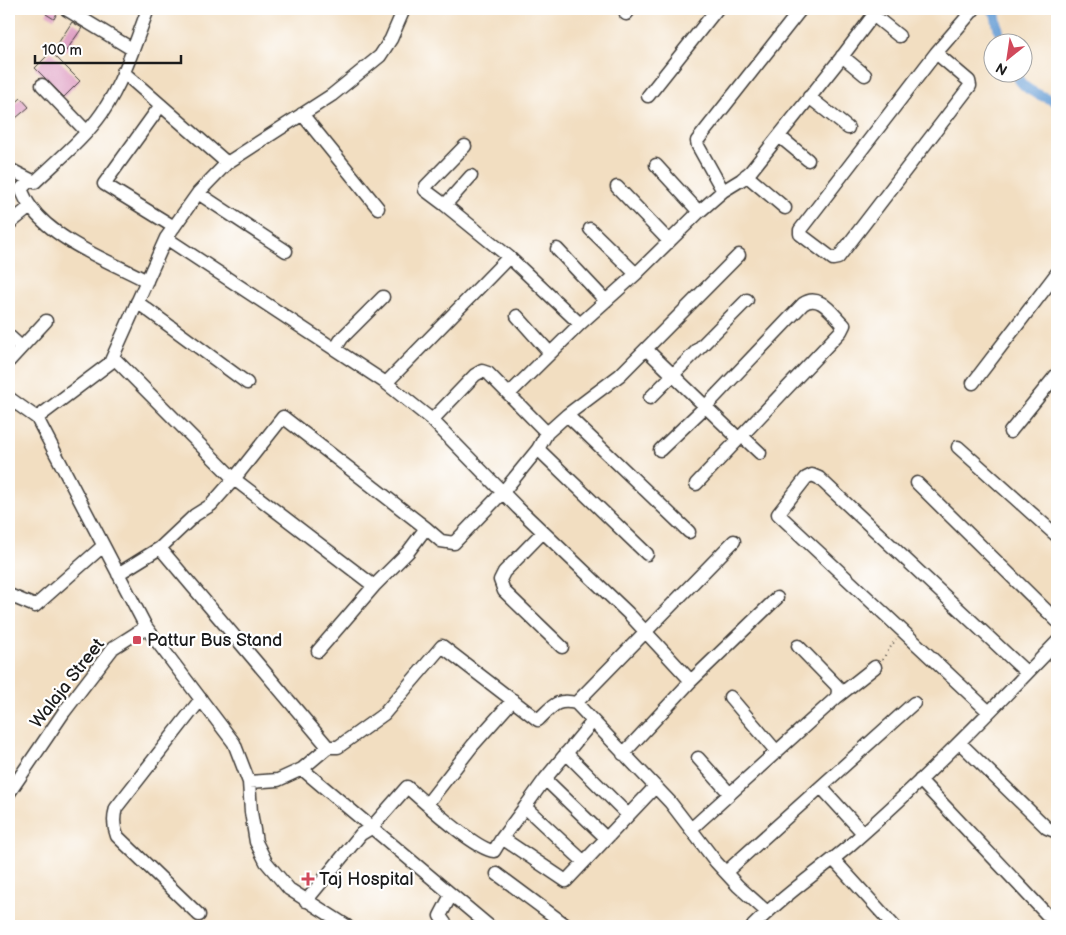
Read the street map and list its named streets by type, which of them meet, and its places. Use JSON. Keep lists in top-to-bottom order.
{
  "streets": {
    "street": ["Walaja Street"]
  },
  "places": {
    "transit": ["Pattur Bus Stand"],
    "health": ["Taj Hospital"]
  },
  "scale_bar": "100 m",
  "north": "bottom left"
}
